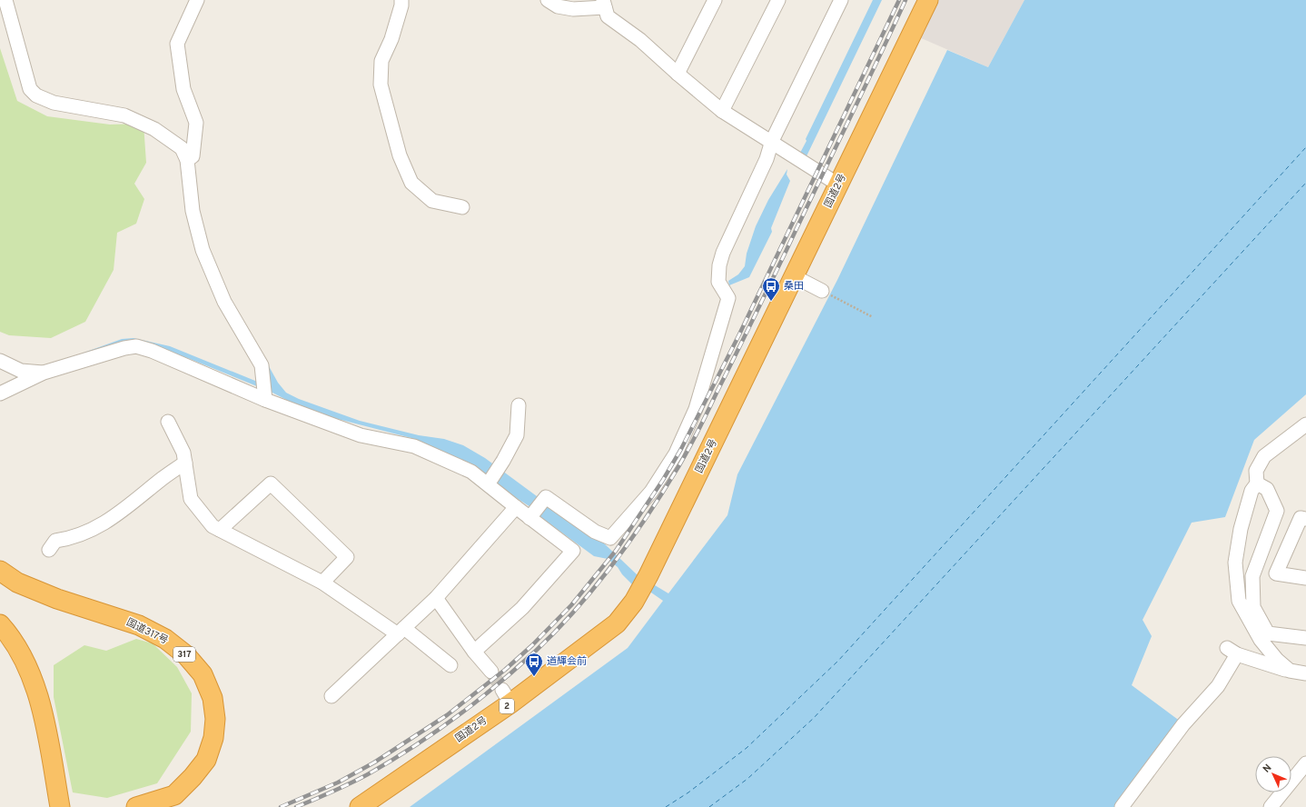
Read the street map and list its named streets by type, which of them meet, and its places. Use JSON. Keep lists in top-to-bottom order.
{
  "streets": {
    "highway": [
      "国道2号",
      "国道317号",
      "317",
      "2"
    ]
  },
  "places": {
    "bus stop": ["桑田", "道輝会前"]
  },
  "north": "top left"
}
